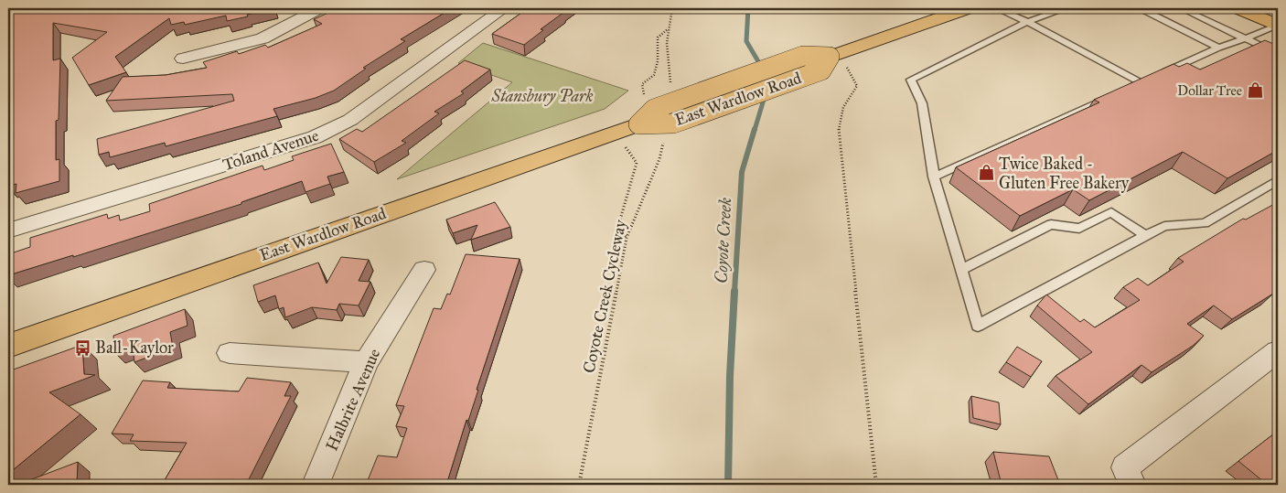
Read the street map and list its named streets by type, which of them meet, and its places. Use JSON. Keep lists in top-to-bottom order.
{
  "streets": {
    "main road": ["East Wardlow Road"],
    "street": ["Toland Avenue", "Halbrite Avenue"],
    "path": ["Coyote Creek Cycleway"]
  },
  "water": ["Coyote Creek"],
  "parks": ["Stansbury Park"],
  "places": {
    "shop": ["Dollar Tree", "Twice Baked - Gluten Free Bakery"],
    "bus stop": ["Ball-Kaylor"]
  }
}
